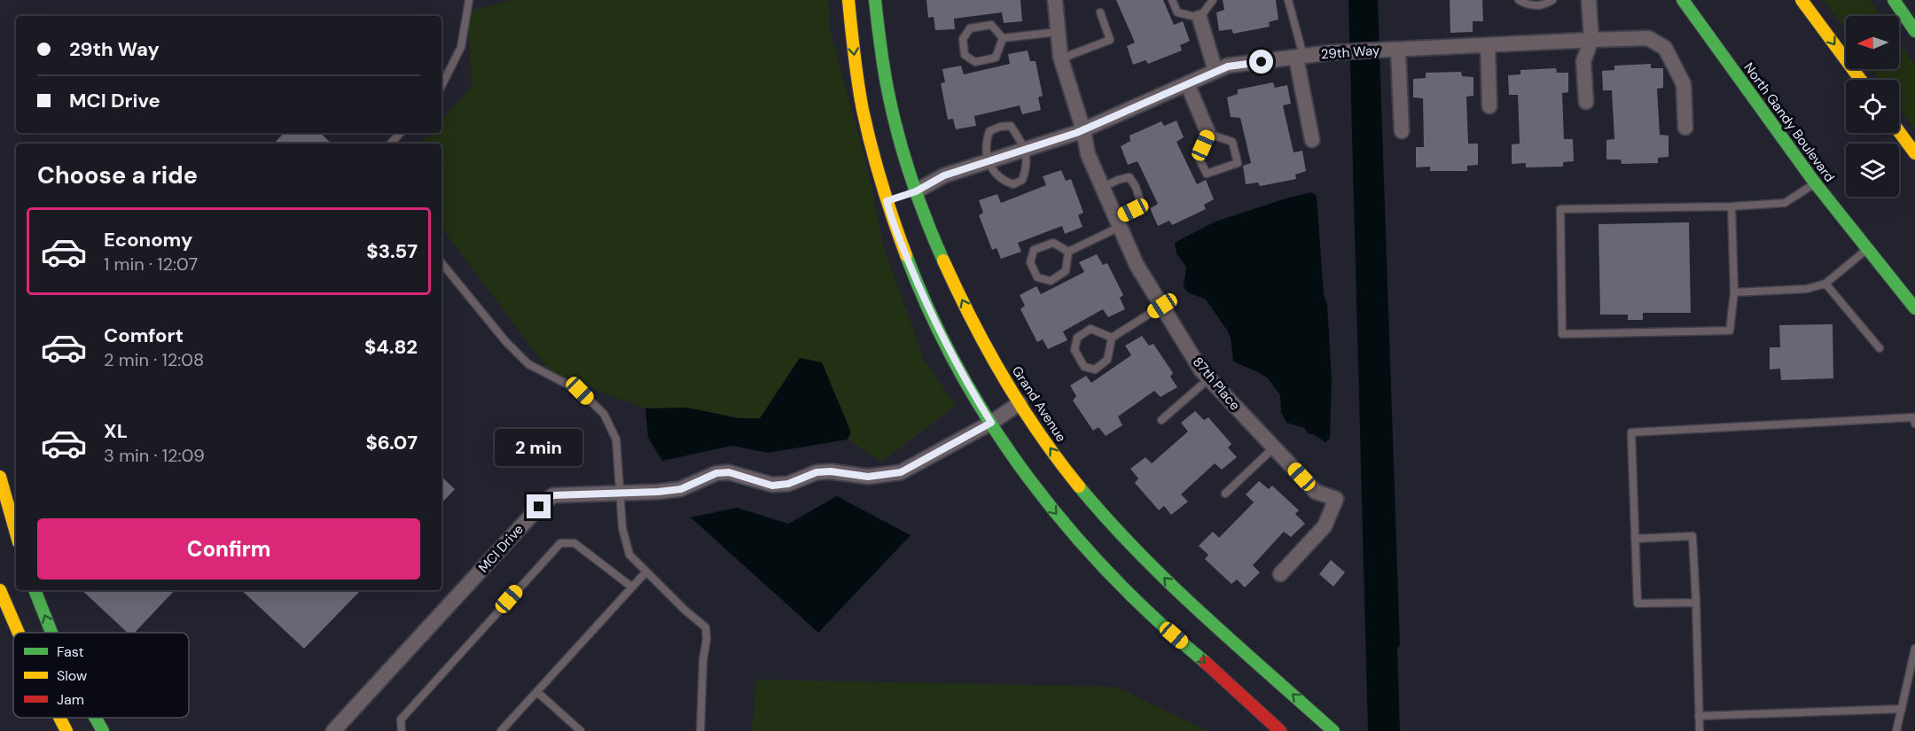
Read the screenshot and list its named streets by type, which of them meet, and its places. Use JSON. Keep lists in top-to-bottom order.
{
  "streets": {
    "main road": ["North Gandy Boulevard", "Grand Avenue"],
    "street": ["29th Way", "87th Place", "MCI Drive"]
  },
  "crossings": [
    ["29th Way", "87th Place"],
    ["Grand Avenue", "MCI Drive"]
  ],
  "legend": ["Fast", "Slow", "Jam"],
  "north": "left",
  "page": {
    "banner": ["29th Way", "MCI Drive"],
    "heading": "Choose a ride",
    "list": [
      {
        "name": "Economy",
        "note": "1 min · 12:07",
        "value": "$3.57"
      },
      {
        "name": "Comfort",
        "note": "2 min · 12:08",
        "value": "$4.82"
      },
      {
        "name": "XL",
        "note": "3 min · 12:09",
        "value": "$6.07"
      }
    ],
    "bubble": "2 min",
    "buttons": "Confirm"
  }
}
